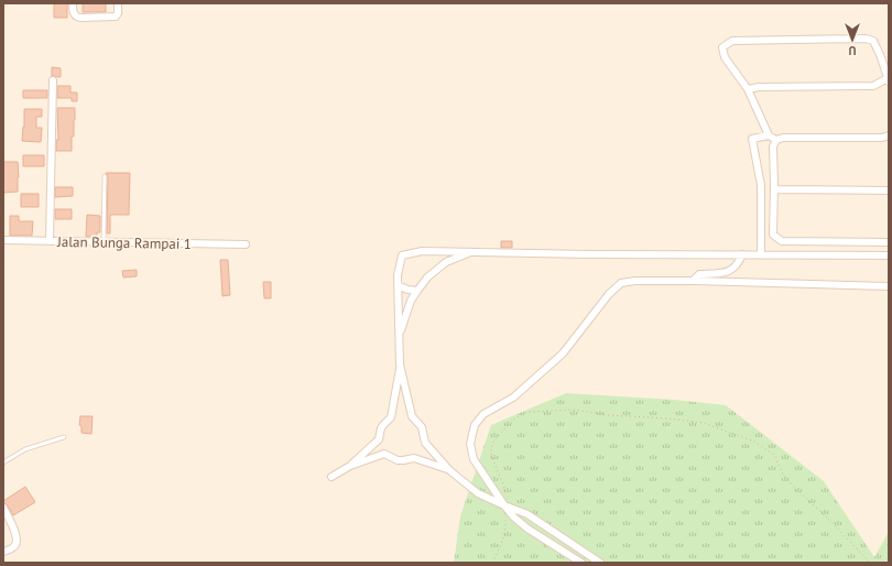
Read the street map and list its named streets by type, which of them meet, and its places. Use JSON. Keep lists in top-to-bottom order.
{
  "streets": {
    "street": ["Jalan Bunga Rampai 1"]
  },
  "north": "bottom"
}
